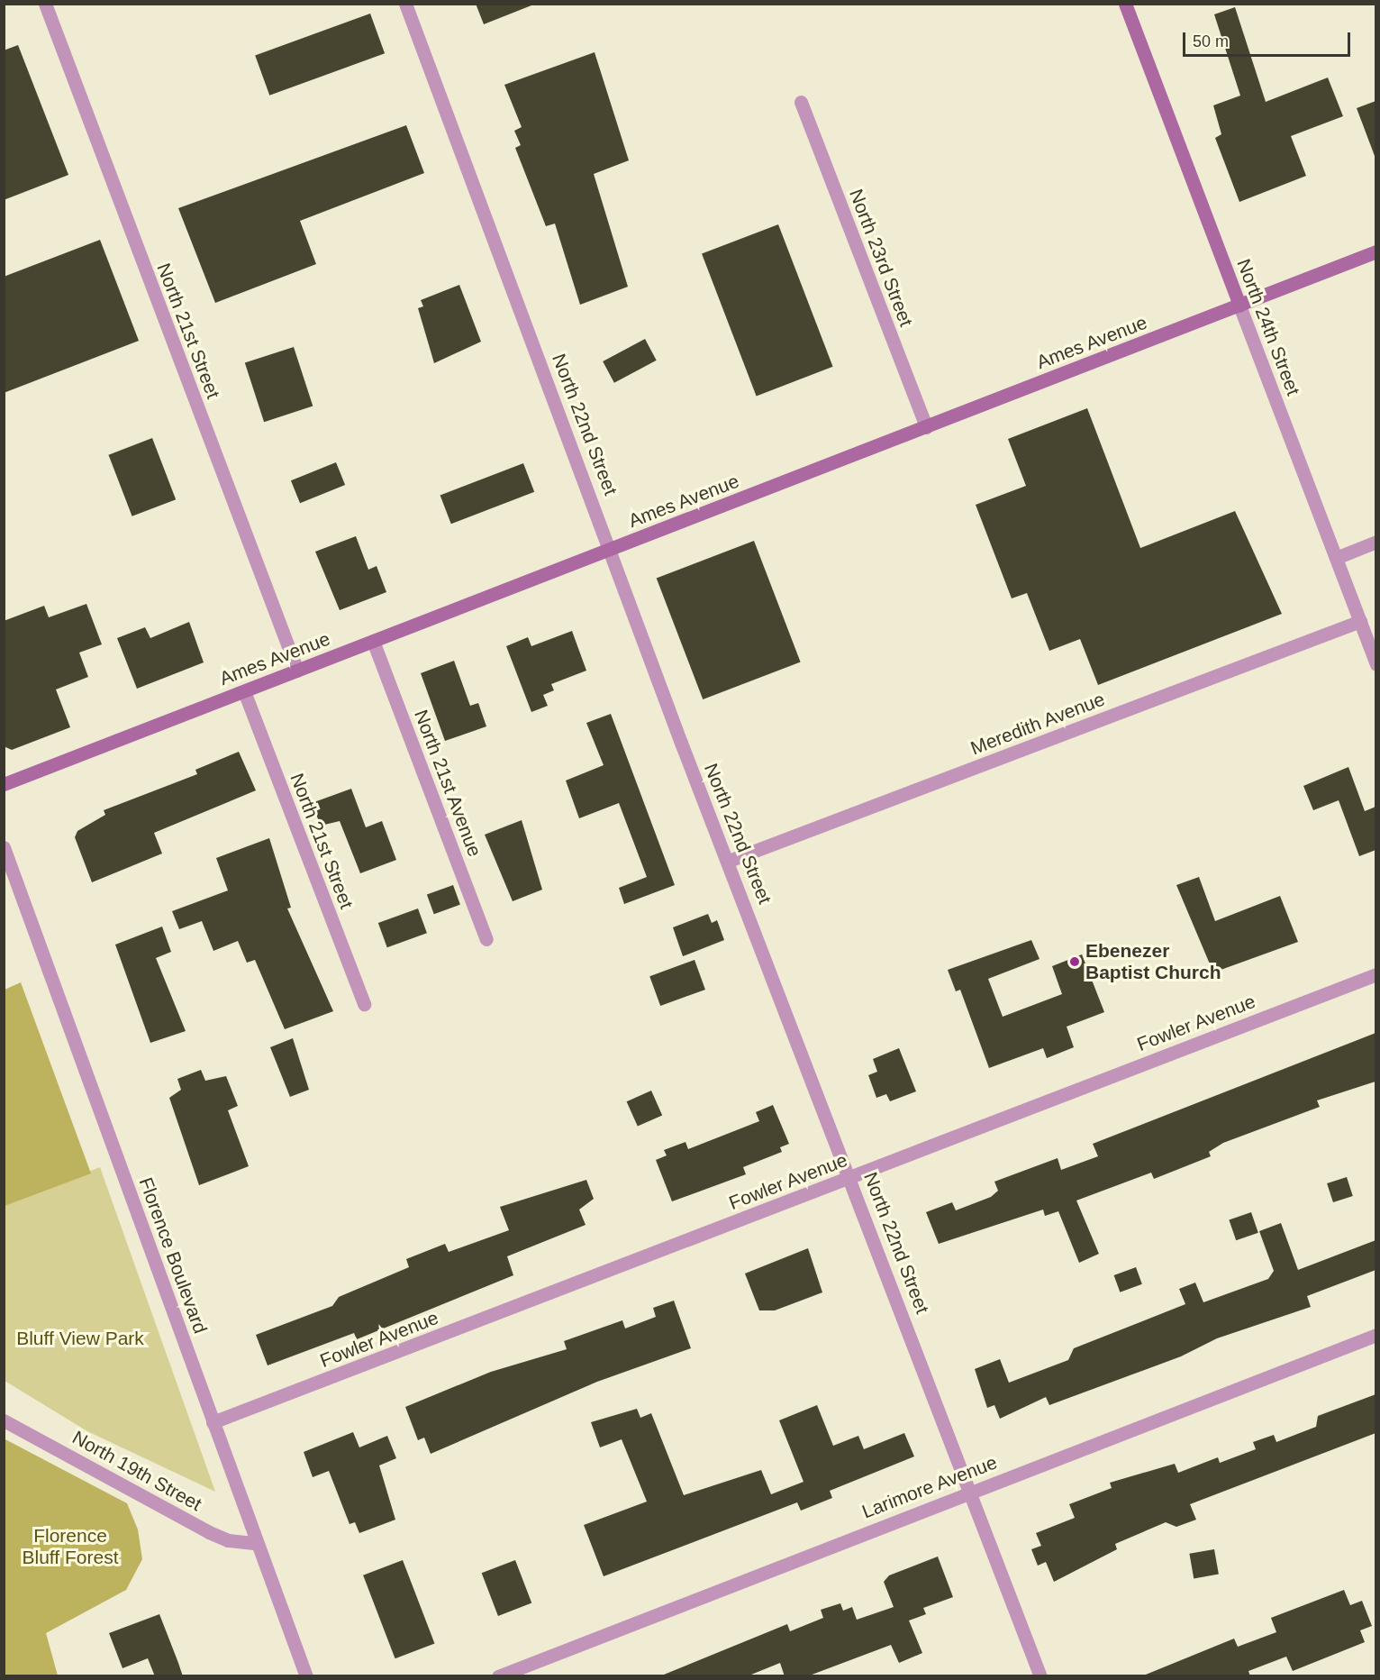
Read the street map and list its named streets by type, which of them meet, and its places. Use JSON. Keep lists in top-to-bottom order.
{
  "streets": {
    "main road": ["North 24th Street", "Ames Avenue"],
    "street": [
      "North 23rd Street",
      "North 21st Street",
      "North 22nd Street",
      "Meredith Avenue",
      "North 21st Avenue",
      "Fowler Avenue",
      "Florence Boulevard",
      "North 19th Street",
      "Larimore Avenue"
    ]
  },
  "crossings": [
    ["North 23rd Street", "Ames Avenue"],
    ["North 24th Street", "Ames Avenue"],
    ["North 24th Street", "Meredith Avenue"],
    ["North 21st Street", "Ames Avenue"],
    ["Ames Avenue", "North 22nd Street"],
    ["Ames Avenue", "North 21st Avenue"],
    ["North 22nd Street", "Meredith Avenue"],
    ["North 22nd Street", "Fowler Avenue"],
    ["North 22nd Street", "Larimore Avenue"],
    ["Fowler Avenue", "Florence Boulevard"],
    ["Florence Boulevard", "North 19th Street"]
  ],
  "parks": ["Bluff View Park", "Florence Bluff Forest"],
  "places": ["Ebenezer Baptist Church"],
  "scale_bar": "50 m"
}
